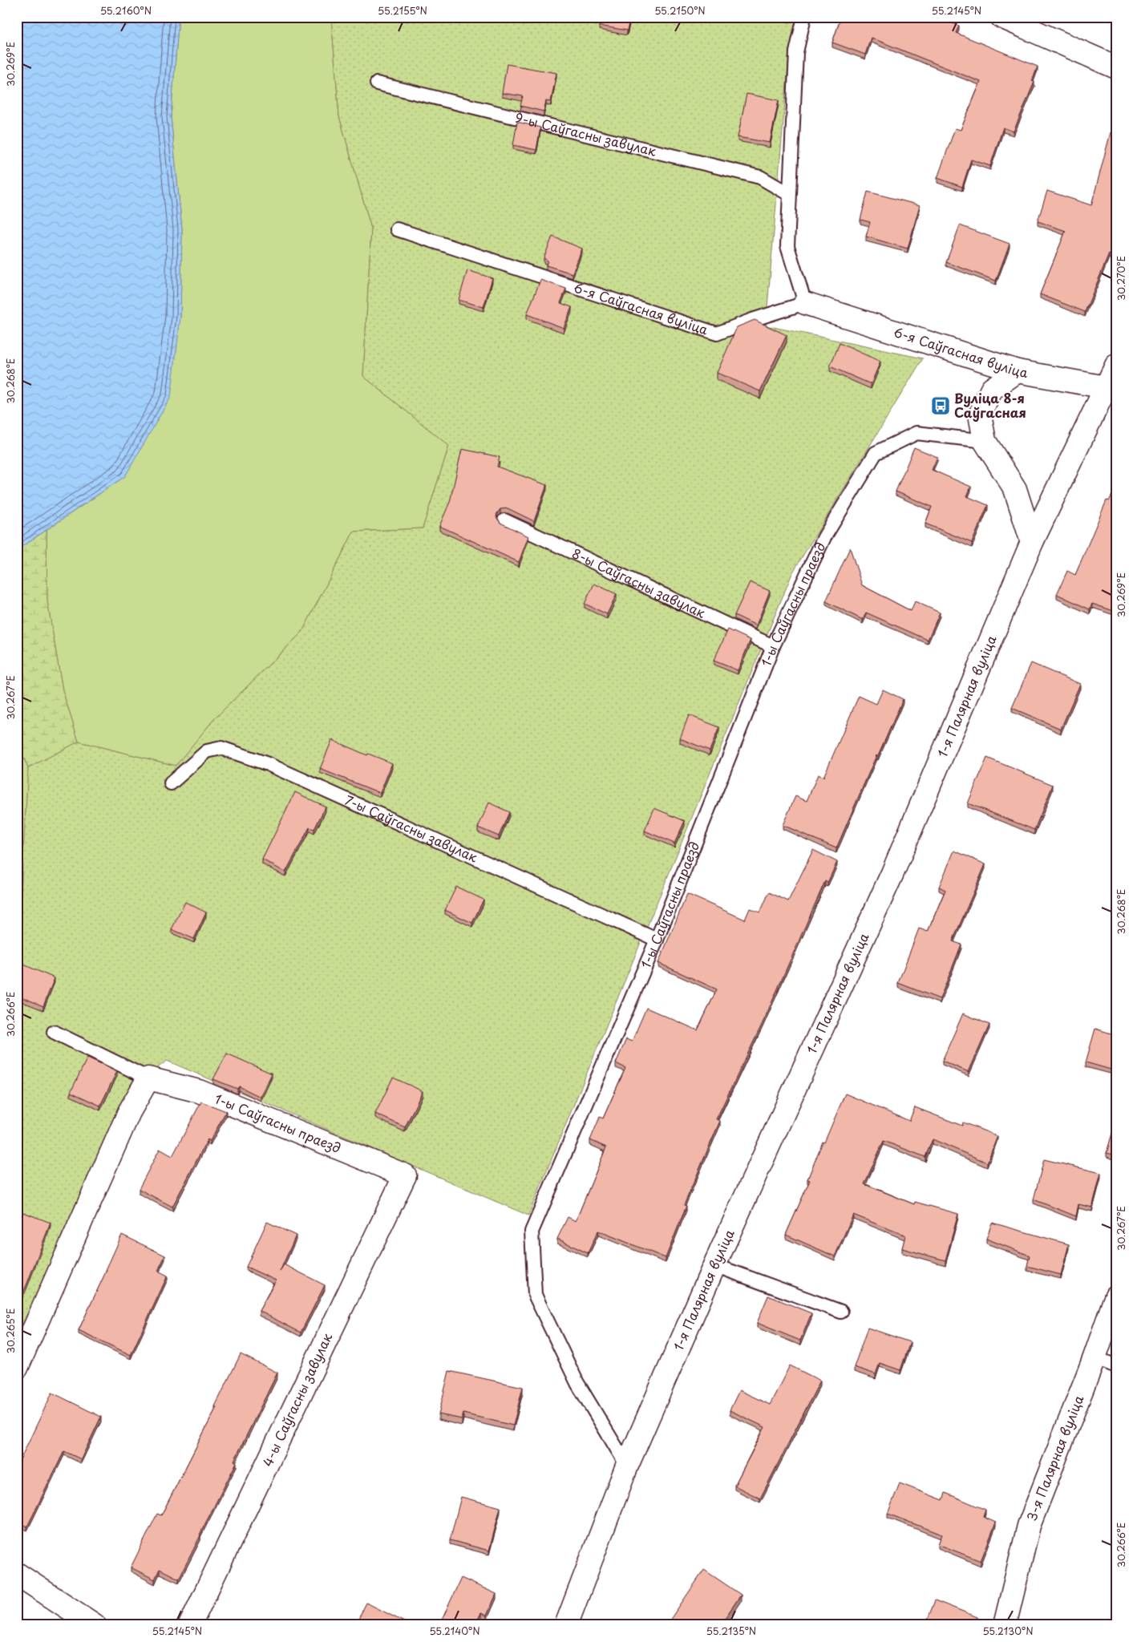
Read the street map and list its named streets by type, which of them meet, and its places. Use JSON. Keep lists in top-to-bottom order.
{
  "streets": {
    "street": [
      "6-я Саўгасная вуліца",
      "1-ы Саўгасны праезд",
      "1-я Палярная вуліца",
      "4-ы Саўгасны завулак",
      "3-я Палярная вуліца"
    ],
    "lane": ["9-ы Саўгасны завулак", "8-ы Саўгасны завулак", "7-ы Саўгасны завулак"]
  },
  "crossings": [
    ["6-я Саўгасная вуліца", "1-я Палярная вуліца"],
    ["8-ы Саўгасны завулак", "1-ы Саўгасны праезд"],
    ["1-ы Саўгасны праезд", "1-я Палярная вуліца"],
    ["1-ы Саўгасны праезд", "7-ы Саўгасны завулак"],
    ["1-ы Саўгасны праезд", "4-ы Саўгасны завулак"]
  ],
  "places": {
    "bus stop": ["Вуліца 8-я Саўгасная"]
  },
  "coordinates": [
    "55.2160°N",
    "55.2155°N",
    "55.2150°N",
    "55.2145°N",
    "30.269°E",
    "30.270°E",
    "30.268°E",
    "30.267°E",
    "30.266°E",
    "30.265°E",
    "55.2140°N",
    "55.2135°N",
    "55.2130°N"
  ]
}
